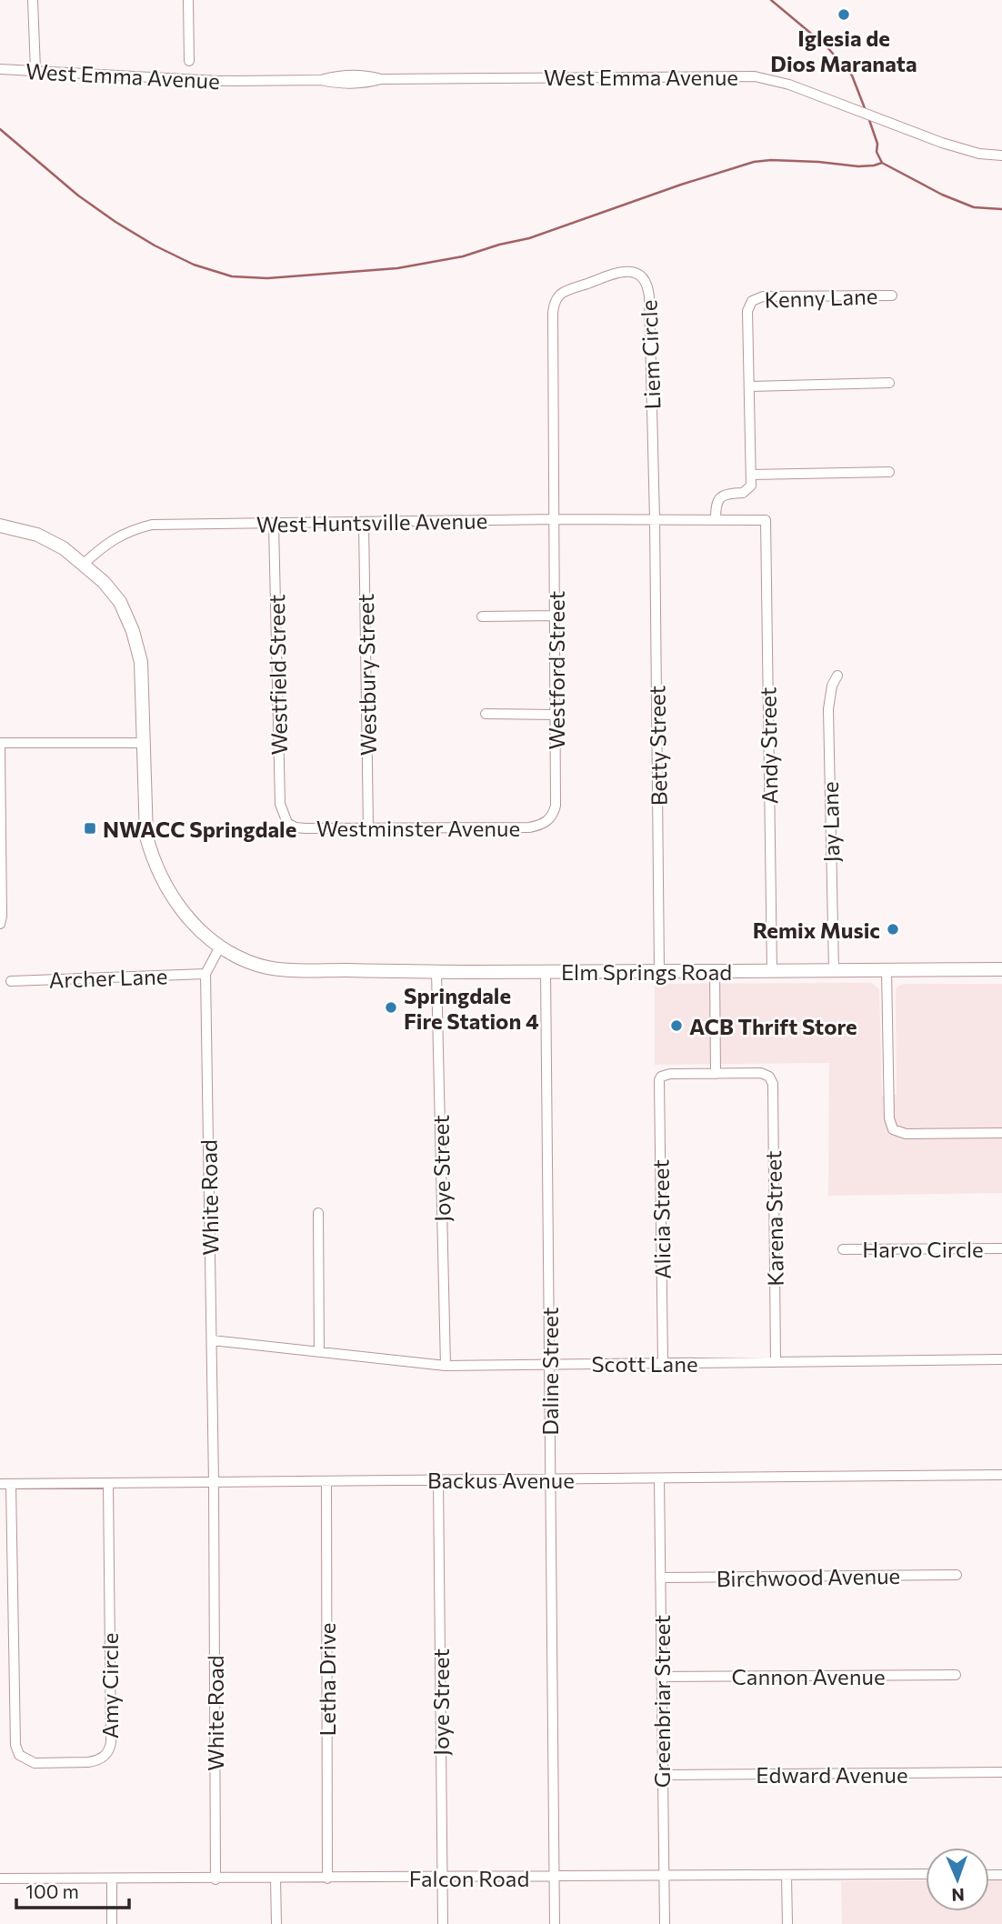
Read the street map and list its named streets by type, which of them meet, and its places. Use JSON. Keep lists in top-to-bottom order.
{
  "streets": {
    "main road": ["Elm Springs Road"],
    "street": [
      "West Emma Avenue",
      "Kenny Lane",
      "Liem Circle",
      "West Huntsville Avenue",
      "Westford Street",
      "Westfield Street",
      "Westbury Street",
      "Betty Street",
      "Andy Street",
      "Jay Lane",
      "Westminster Avenue",
      "Archer Lane",
      "Joye Street",
      "White Road",
      "Karena Street",
      "Alicia Street",
      "Harvo Circle",
      "Scott Lane",
      "Daline Street",
      "Backus Avenue",
      "Birchwood Avenue",
      "Cannon Avenue",
      "Letha Drive",
      "Amy Circle",
      "Greenbriar Street",
      "Edward Avenue",
      "Falcon Road"
    ]
  },
  "crossings": [
    ["Liem Circle", "West Huntsville Avenue"],
    ["Liem Circle", "Westford Street"],
    ["Liem Circle", "Betty Street"],
    ["West Huntsville Avenue", "Westford Street"],
    ["West Huntsville Avenue", "Westfield Street"],
    ["West Huntsville Avenue", "Westbury Street"],
    ["West Huntsville Avenue", "Betty Street"],
    ["West Huntsville Avenue", "Andy Street"],
    ["Westford Street", "Westminster Avenue"],
    ["Westfield Street", "Westminster Avenue"],
    ["Westbury Street", "Westminster Avenue"],
    ["Betty Street", "Elm Springs Road"],
    ["Andy Street", "Elm Springs Road"],
    ["Jay Lane", "Elm Springs Road"],
    ["Elm Springs Road", "Joye Street"],
    ["Elm Springs Road", "White Road"],
    ["Elm Springs Road", "Daline Street"],
    ["Archer Lane", "White Road"],
    ["Joye Street", "Scott Lane"],
    ["Joye Street", "Backus Avenue"],
    ["Joye Street", "Falcon Road"],
    ["White Road", "Scott Lane"],
    ["White Road", "Backus Avenue"],
    ["White Road", "Falcon Road"],
    ["Karena Street", "Alicia Street"],
    ["Karena Street", "Scott Lane"],
    ["Alicia Street", "Scott Lane"],
    ["Scott Lane", "Daline Street"],
    ["Daline Street", "Backus Avenue"],
    ["Daline Street", "Falcon Road"],
    ["Backus Avenue", "Letha Drive"],
    ["Backus Avenue", "Amy Circle"],
    ["Backus Avenue", "Greenbriar Street"],
    ["Birchwood Avenue", "Greenbriar Street"],
    ["Cannon Avenue", "Greenbriar Street"],
    ["Letha Drive", "Falcon Road"],
    ["Greenbriar Street", "Edward Avenue"],
    ["Greenbriar Street", "Falcon Road"]
  ],
  "places": {
    "other": [
      "Iglesia de Dios Maranata",
      "Remix Music",
      "Springdale Fire Station 4",
      "ACB Thrift Store"
    ],
    "transit": ["NWACC Springdale"]
  },
  "scale_bar": "100 m",
  "north": "bottom"
}
